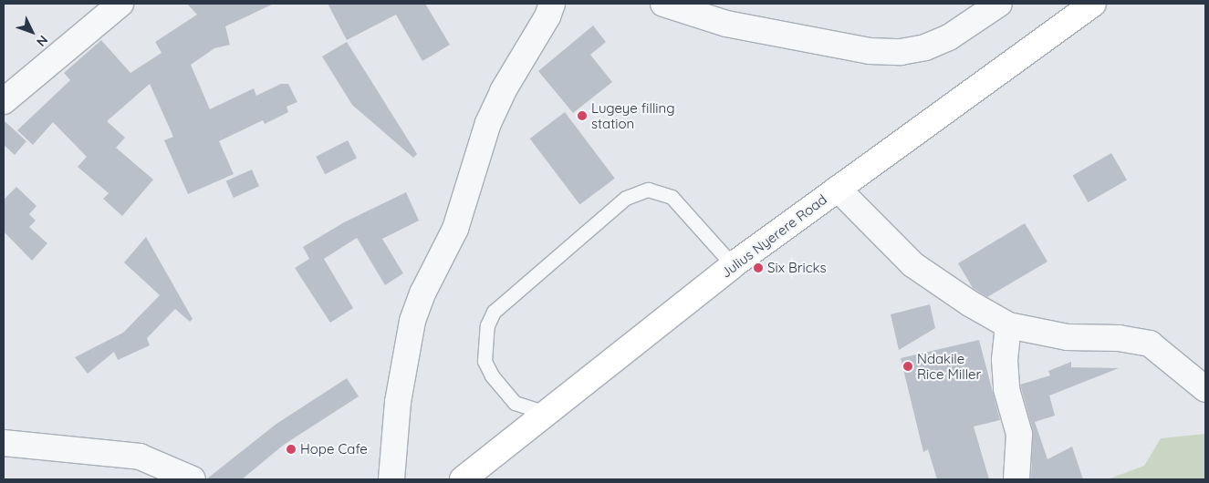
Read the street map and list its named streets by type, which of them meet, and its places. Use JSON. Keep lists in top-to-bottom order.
{
  "streets": {
    "highway": ["Julius Nyerere Road"]
  },
  "places": [
    "Lugeye filling station",
    "Six Bricks",
    "Ndakile Rice Miller",
    "Hope Cafe"
  ],
  "north": "bottom right"
}
